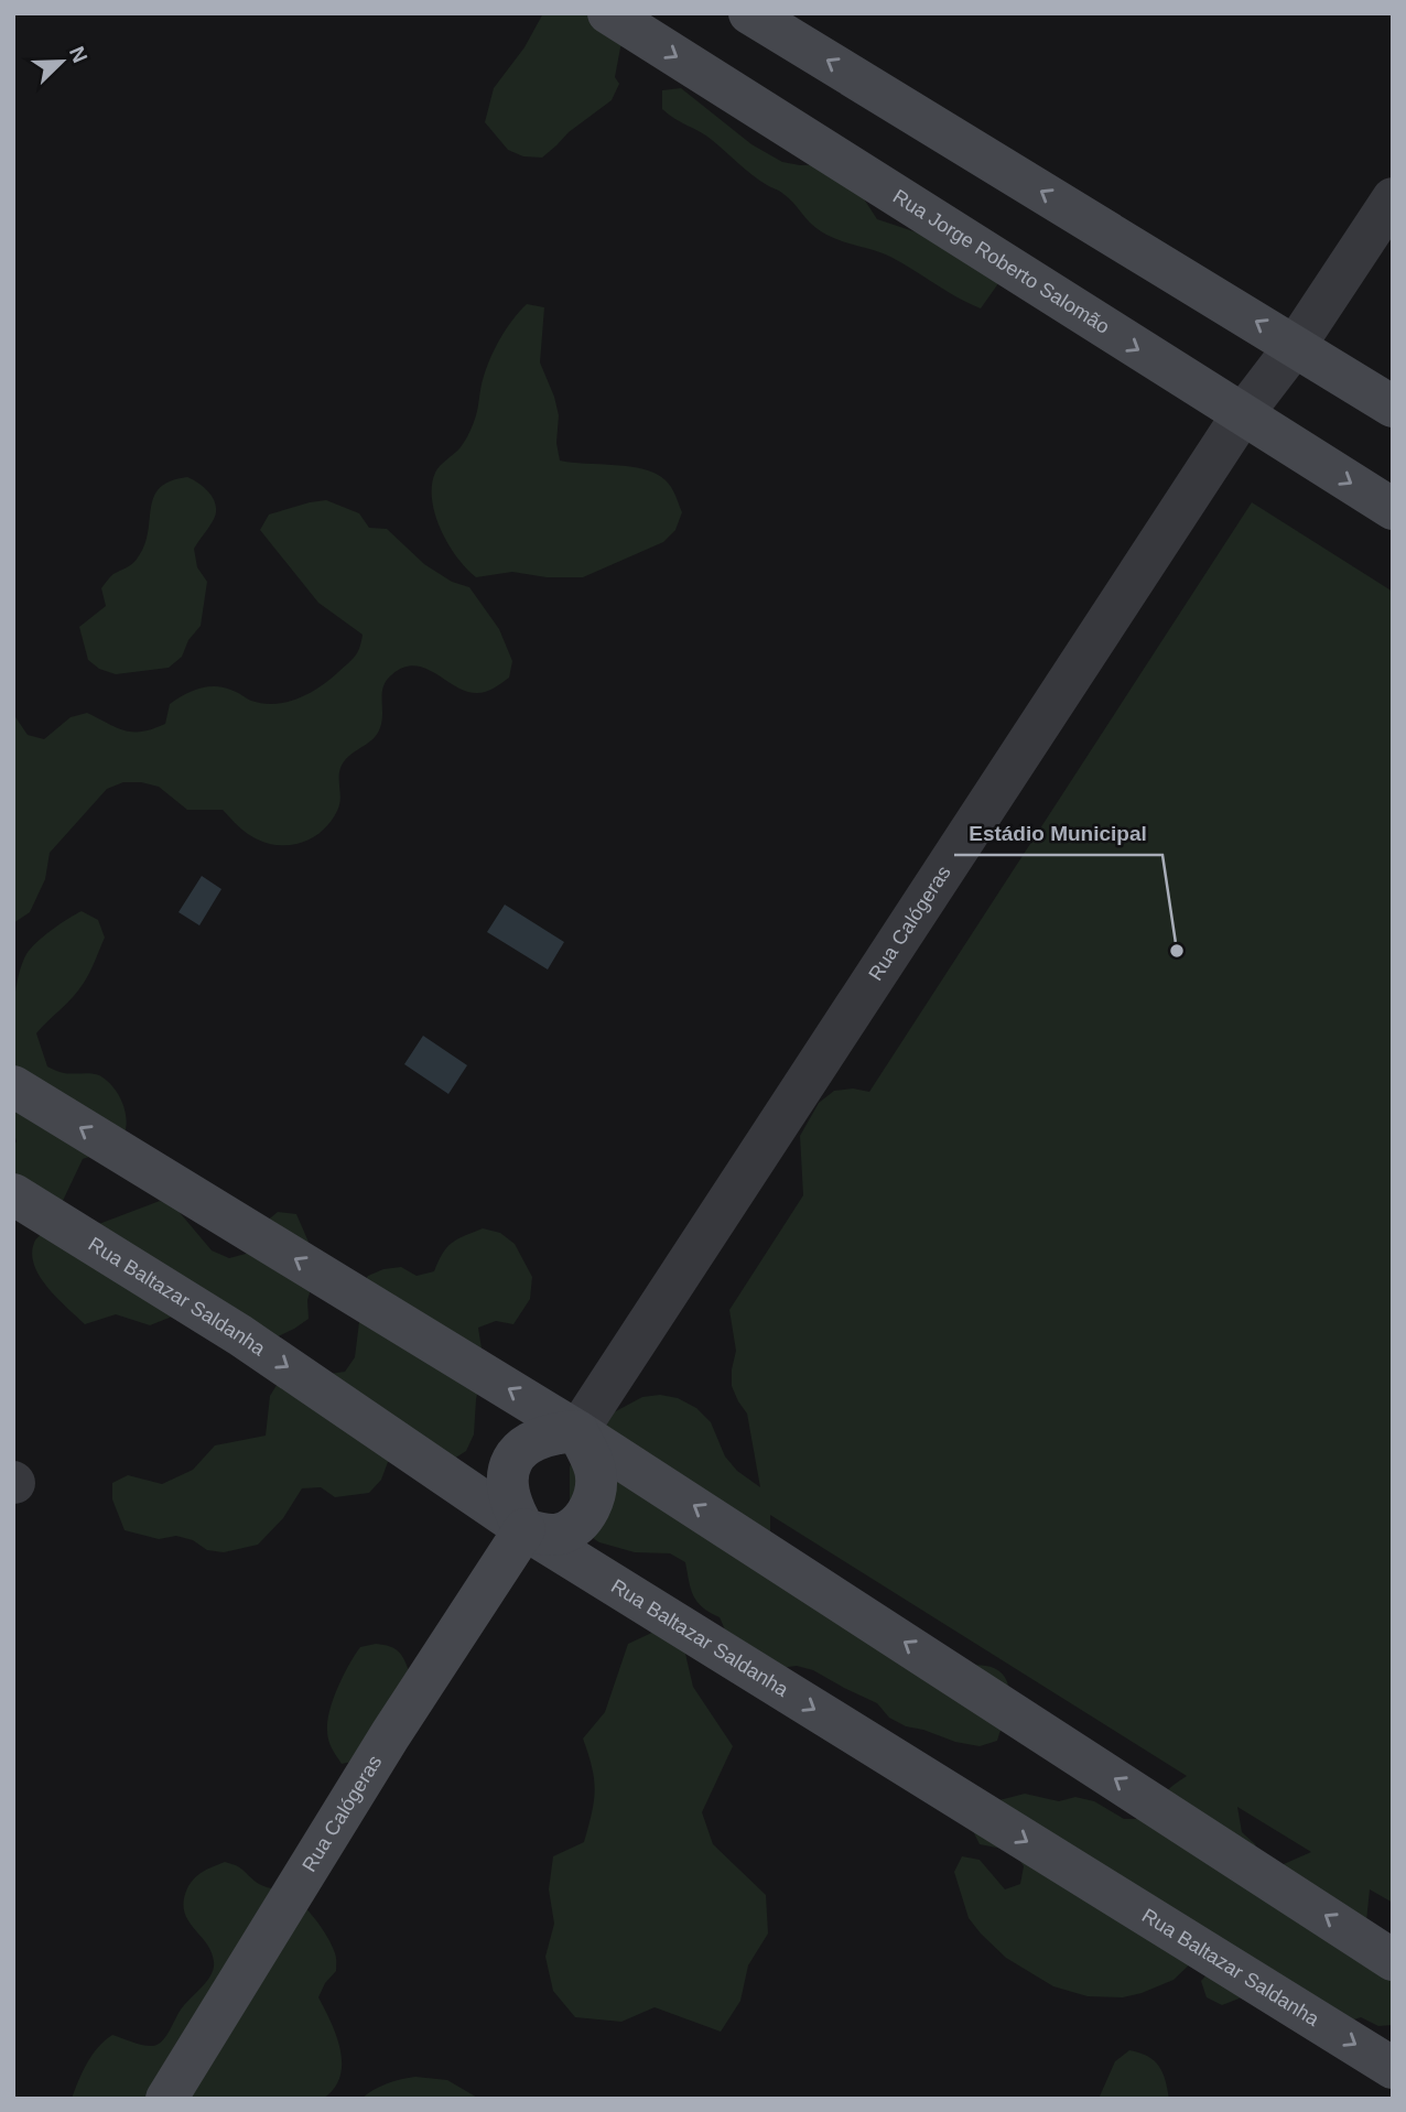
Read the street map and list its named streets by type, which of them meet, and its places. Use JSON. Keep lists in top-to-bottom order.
{
  "streets": {
    "main road": ["Rua Jorge Roberto Salomão", "Rua Calógeras", "Rua Baltazar Saldanha"]
  },
  "crossings": [
    ["Rua Jorge Roberto Salomão", "Rua Calógeras"],
    ["Rua Calógeras", "Rua Baltazar Saldanha"]
  ],
  "places": ["Estádio Municipal"],
  "north": "top right"
}
